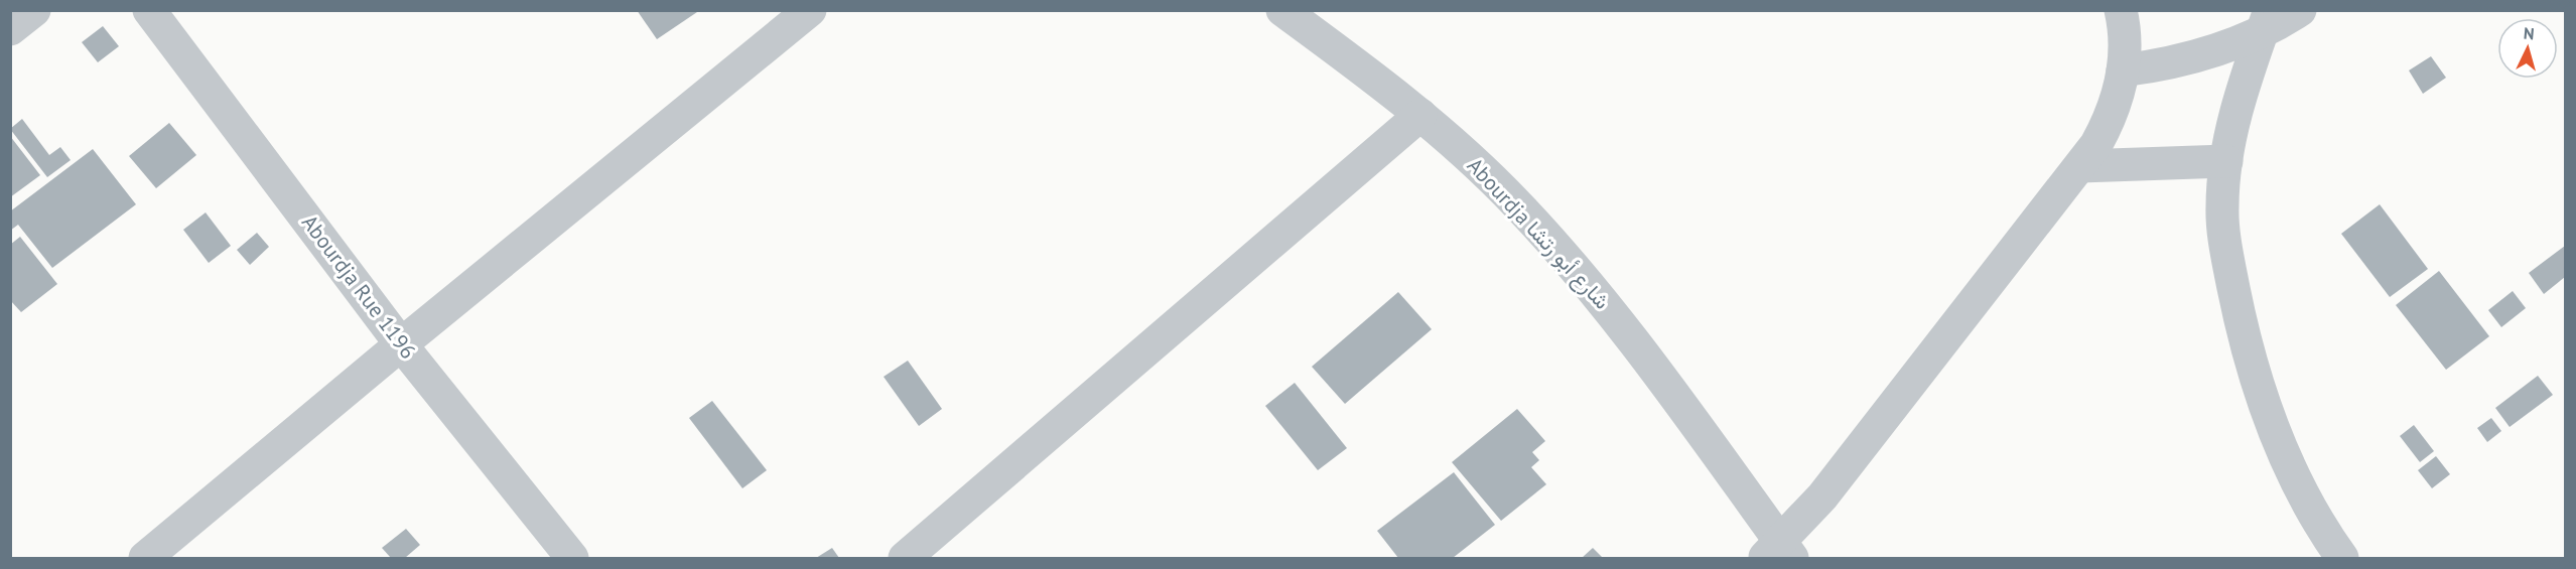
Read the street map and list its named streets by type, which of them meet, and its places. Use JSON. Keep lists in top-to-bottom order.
{
  "streets": {
    "street": ["Abourdja شارع أبو رتشا", "Abourdja Rue 1196"]
  },
  "north": "top"
}
